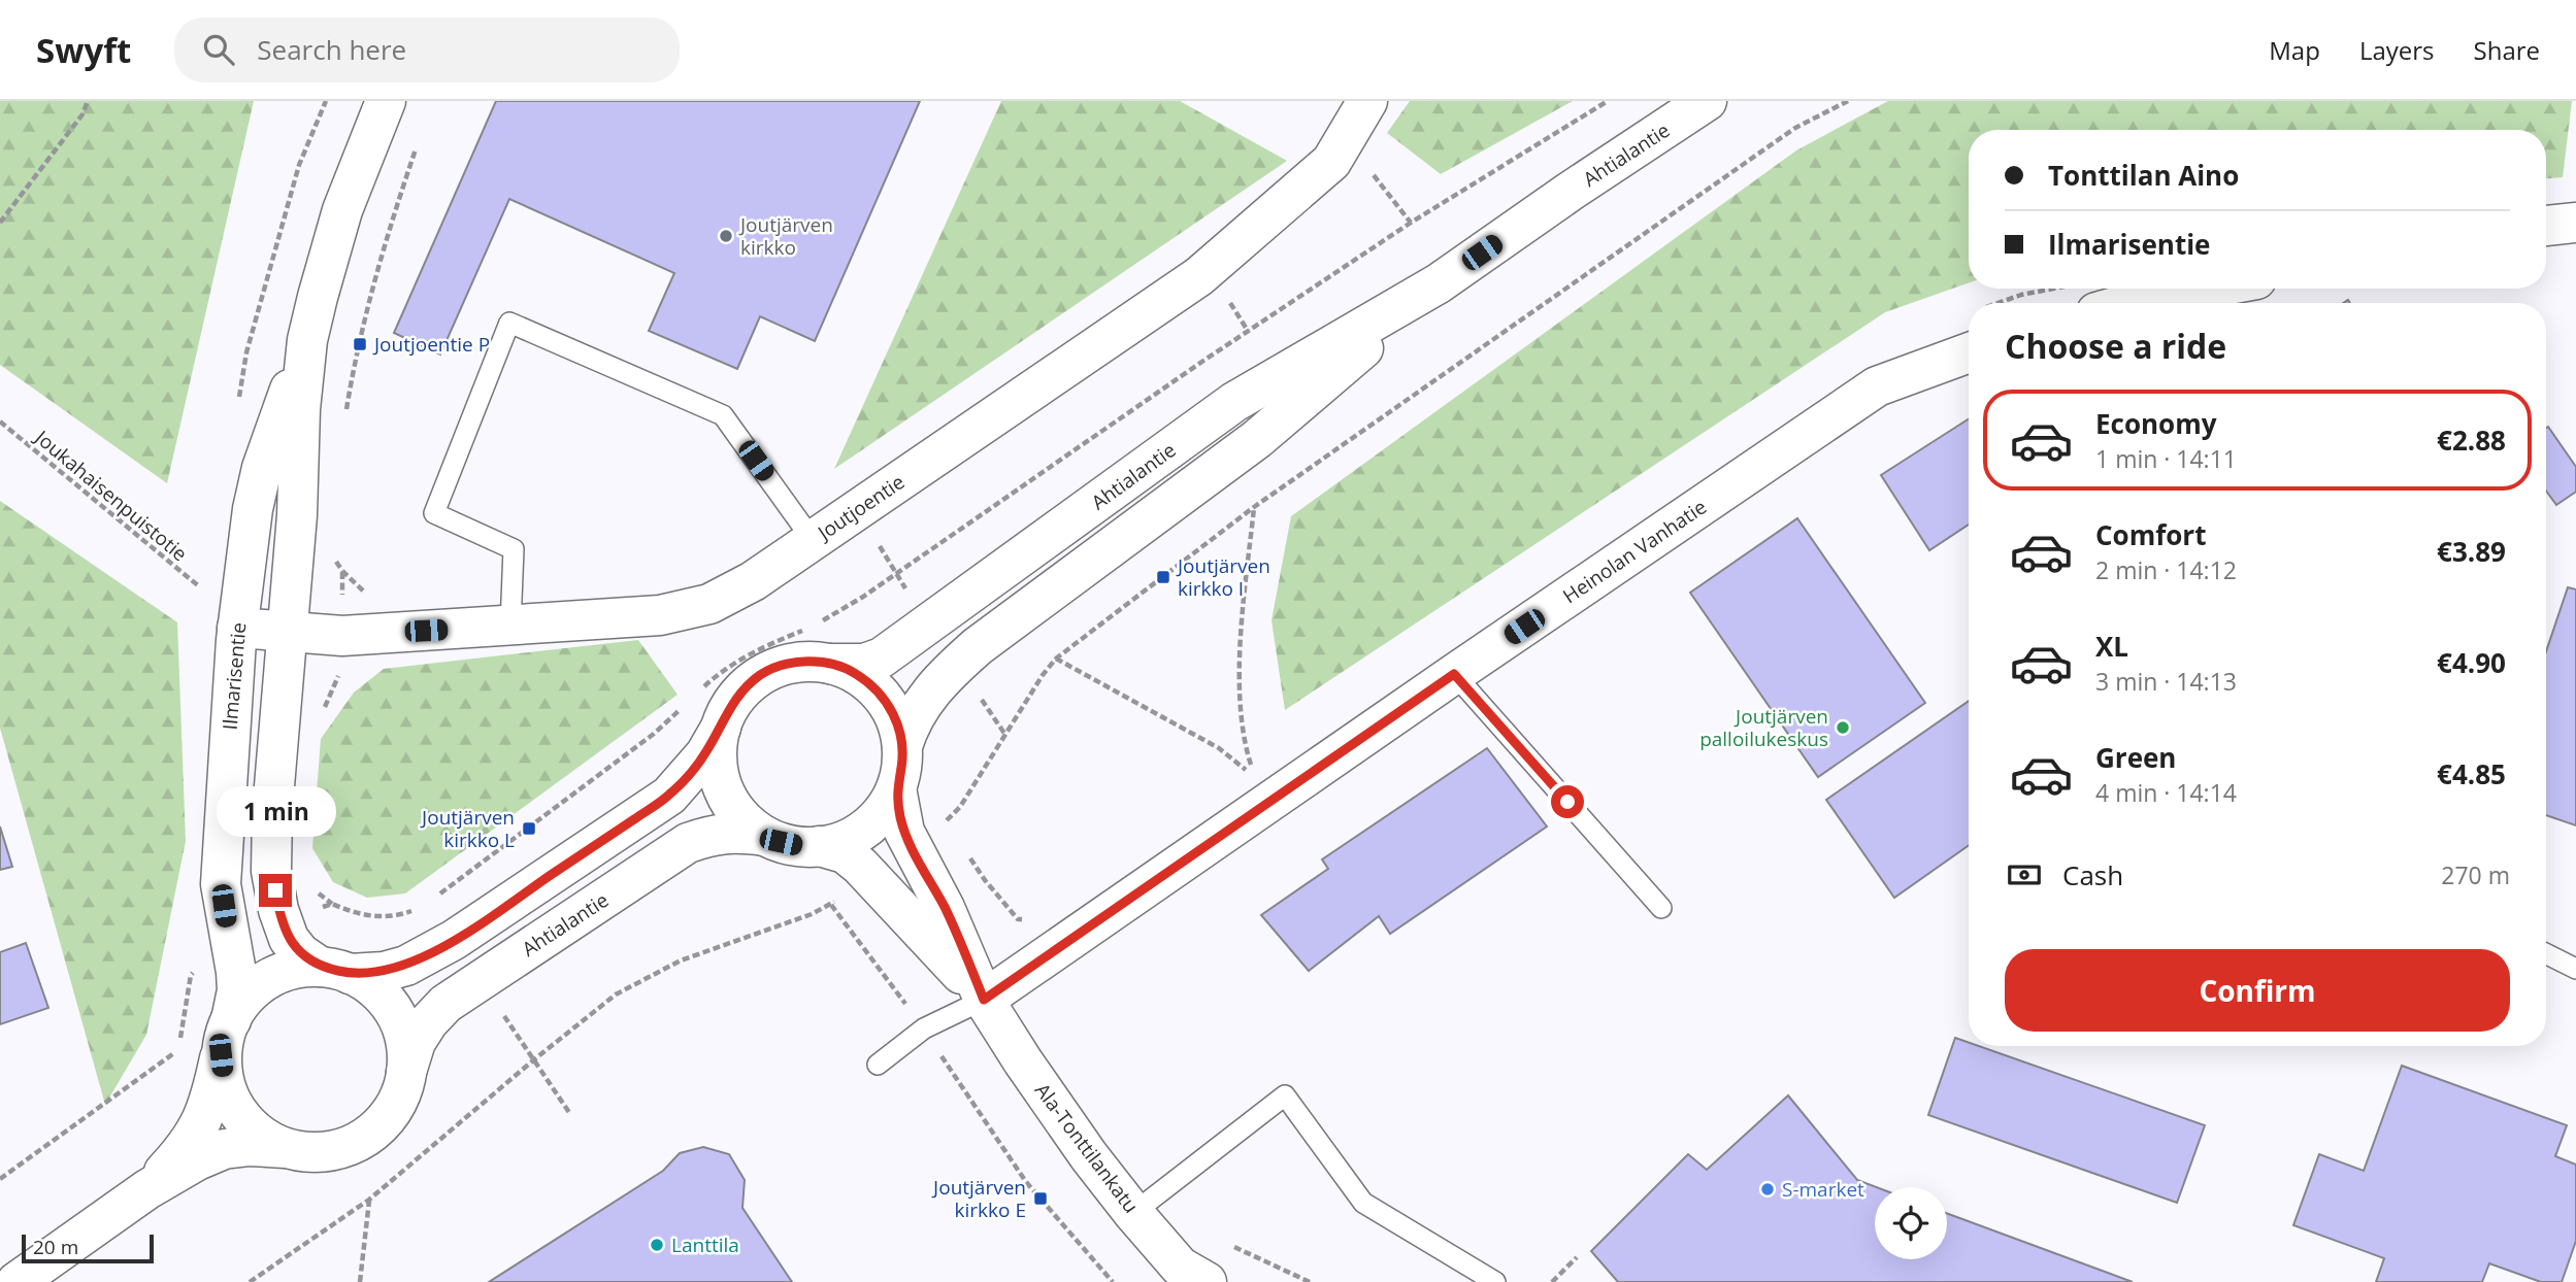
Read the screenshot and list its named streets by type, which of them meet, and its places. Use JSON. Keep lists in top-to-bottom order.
{
  "streets": {
    "street": [
      "Ahtialantie",
      "Joutjoentie",
      "Heinolan Vanhatie",
      "Ilmarisentie",
      "Ala-Tonttilankatu"
    ],
    "path": ["Joukahaisenpuistotie"]
  },
  "crossings": [
    ["Ahtialantie", "Ilmarisentie"],
    ["Ahtialantie", "Ala-Tonttilankatu"],
    ["Joutjoentie", "Ilmarisentie"],
    ["Heinolan Vanhatie", "Ala-Tonttilankatu"]
  ],
  "places": {
    "other": [
      "Joutjärven kirkko",
      "Joutjärven palloilukeskus",
      "S-market",
      "Lanttila"
    ],
    "transit": [
      "Joutjoentie P",
      "Joutjärven kirkko I",
      "Joutjärven kirkko L",
      "Joutjärven kirkko E"
    ]
  },
  "scale_bar": "20 m",
  "page": {
    "header": "Swyft",
    "search": "Search here",
    "nav": ["Map", "Layers", "Share"],
    "banner": ["Tonttilan Aino", "Ilmarisentie"],
    "heading": "Choose a ride",
    "list": [
      {
        "name": "Economy",
        "note": "1 min · 14:11",
        "value": "€2.88"
      },
      {
        "name": "Comfort",
        "note": "2 min · 14:12",
        "value": "€3.89"
      },
      {
        "name": "XL",
        "note": "3 min · 14:13",
        "value": "€4.90"
      },
      {
        "name": "Green",
        "note": "4 min · 14:14",
        "value": "€4.85"
      }
    ],
    "bubble": "1 min",
    "pay": ["Cash", "270 m"],
    "buttons": "Confirm",
    "scale": "20 m"
  }
}
